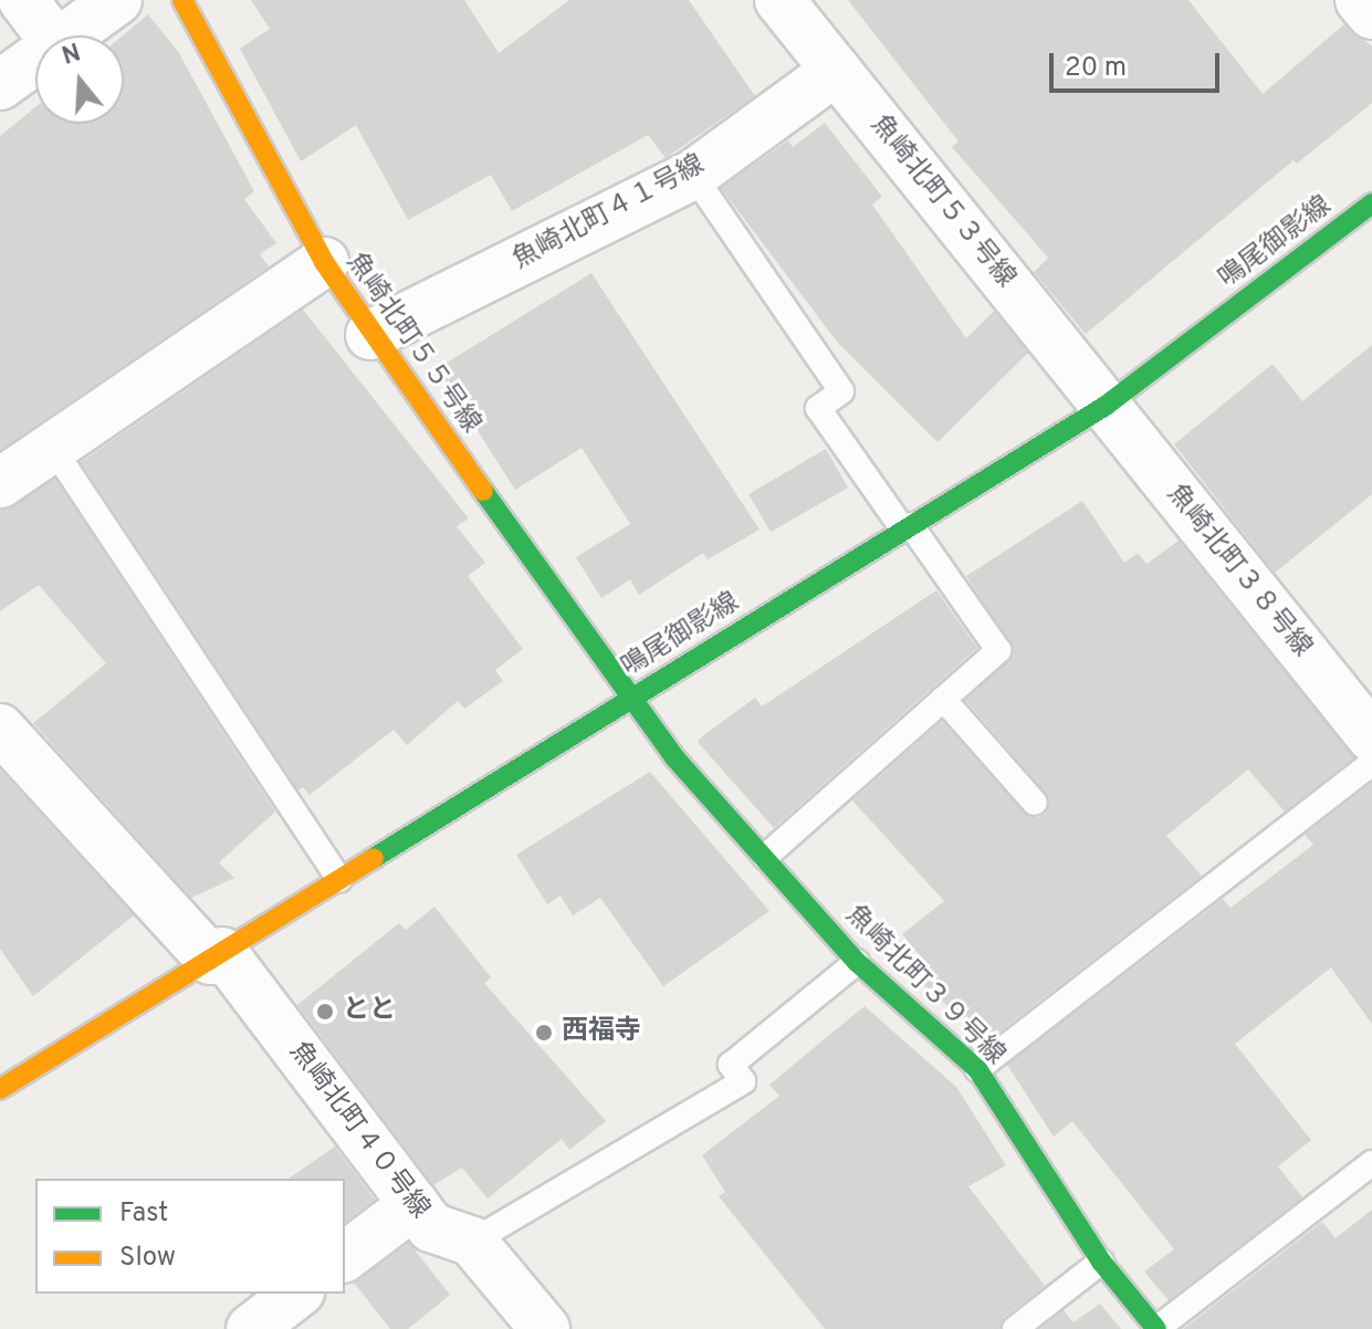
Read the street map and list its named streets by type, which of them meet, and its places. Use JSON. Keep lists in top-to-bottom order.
{
  "streets": {
    "street": [
      "魚崎北町５３号線",
      "魚崎北町４１号線",
      "鳴尾御影線",
      "魚崎北町５５号線",
      "魚崎北町３８号線",
      "魚崎北町３９号線",
      "魚崎北町４０号線"
    ]
  },
  "crossings": [
    ["魚崎北町５３号線", "魚崎北町４１号線"],
    ["魚崎北町５３号線", "鳴尾御影線"],
    ["魚崎北町５３号線", "魚崎北町３８号線"],
    ["魚崎北町４１号線", "魚崎北町５５号線"],
    ["鳴尾御影線", "魚崎北町５５号線"],
    ["鳴尾御影線", "魚崎北町３８号線"],
    ["鳴尾御影線", "魚崎北町３９号線"],
    ["鳴尾御影線", "魚崎北町４０号線"],
    ["魚崎北町５５号線", "魚崎北町３９号線"]
  ],
  "places": ["とと", "西福寺"],
  "legend": ["Fast", "Slow"],
  "scale_bar": "20 m",
  "north": "top"
}
